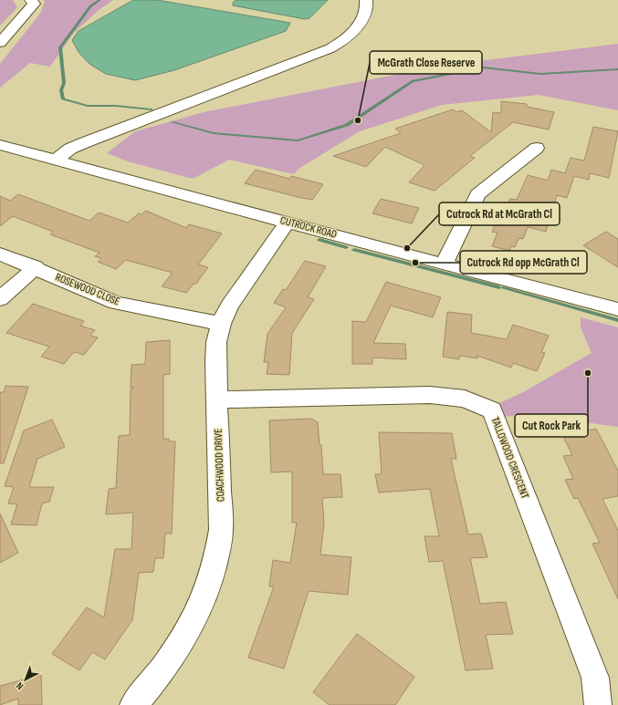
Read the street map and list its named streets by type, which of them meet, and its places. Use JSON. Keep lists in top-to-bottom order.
{
  "streets": {
    "street": [
      "CUTROCK ROAD",
      "ROSEWOOD CLOSE",
      "TALLOWOOD CRESCENT",
      "COACHWOOD DRIVE"
    ]
  },
  "crossings": [
    ["CUTROCK ROAD", "COACHWOOD DRIVE"],
    ["ROSEWOOD CLOSE", "COACHWOOD DRIVE"],
    ["TALLOWOOD CRESCENT", "COACHWOOD DRIVE"]
  ],
  "places": [
    "McGrath Close Reserve",
    "Cutrock Rd at McGrath Cl",
    "Cutrock Rd opp McGrath Cl",
    "Cut Rock Park"
  ],
  "north": "bottom left"
}
